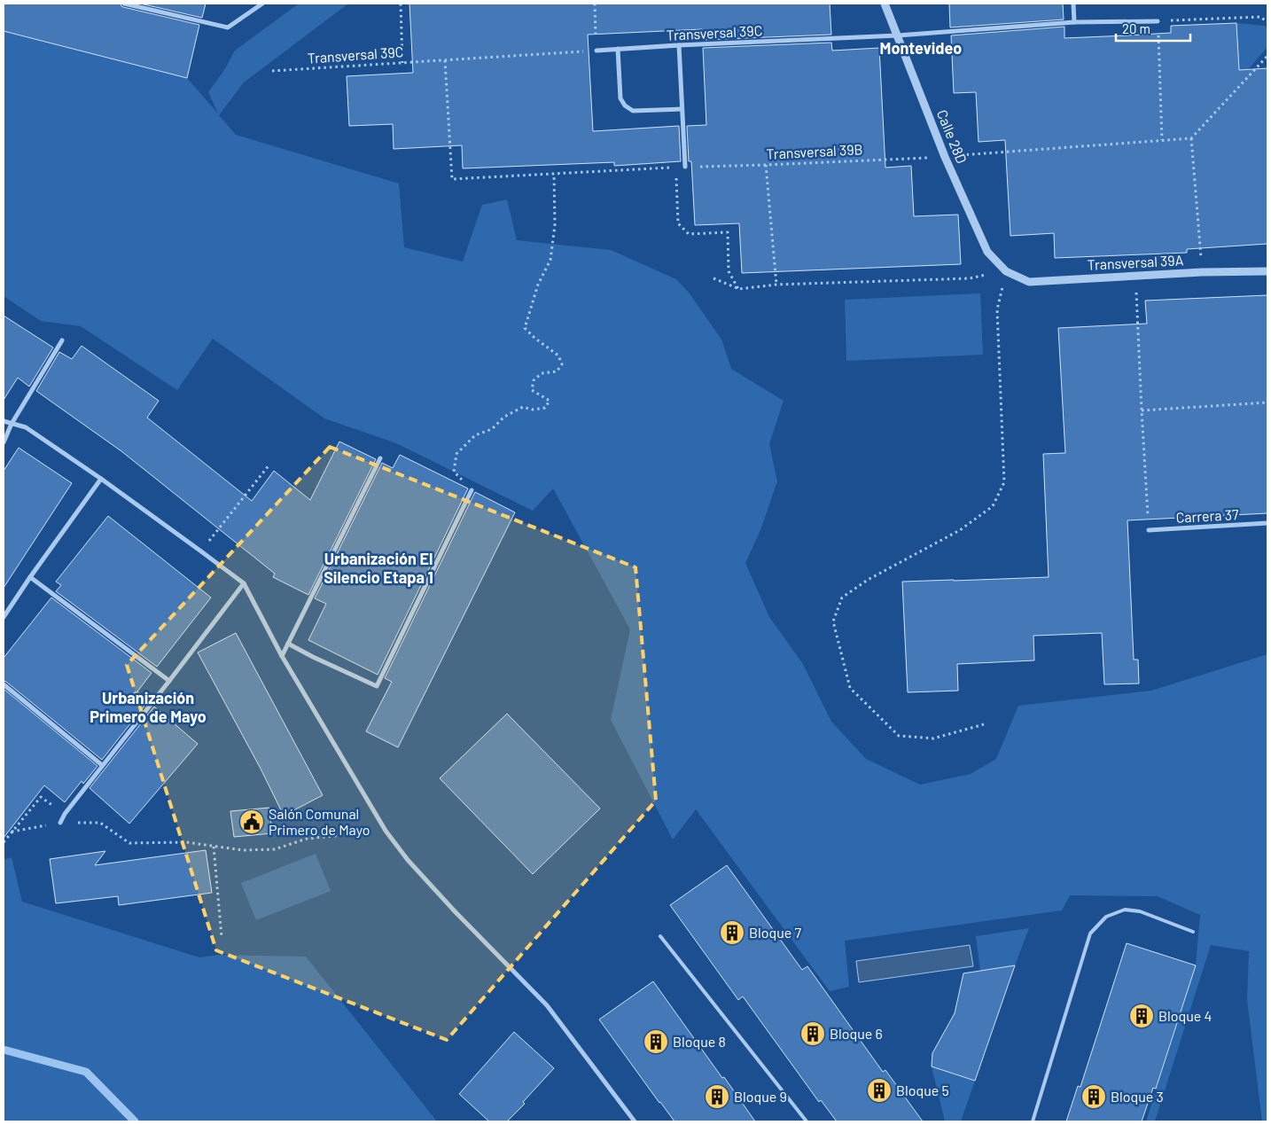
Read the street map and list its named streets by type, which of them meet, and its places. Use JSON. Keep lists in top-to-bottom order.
{
  "streets": {
    "street": [
      "Transversal 39C",
      "Calle 28D",
      "Transversal 39A",
      "Carrera 37"
    ],
    "path": ["Transversal 39B"]
  },
  "crossings": [
    ["Transversal 39C", "Calle 28D"],
    ["Transversal 39C", "Transversal 39B"],
    ["Calle 28D", "Transversal 39B"],
    ["Calle 28D", "Transversal 39A"]
  ],
  "districts": ["Montevideo", "Urbanización El Silencio Etapa 1", "Urbanización Primero de Mayo"],
  "places": {
    "public building": ["Salón Comunal Primero de Mayo"],
    "building": [
      "Bloque 7",
      "Bloque 4",
      "Bloque 6",
      "Bloque 8",
      "Bloque 5",
      "Bloque 9",
      "Bloque 3"
    ]
  },
  "scale_bar": "20 m"
}
